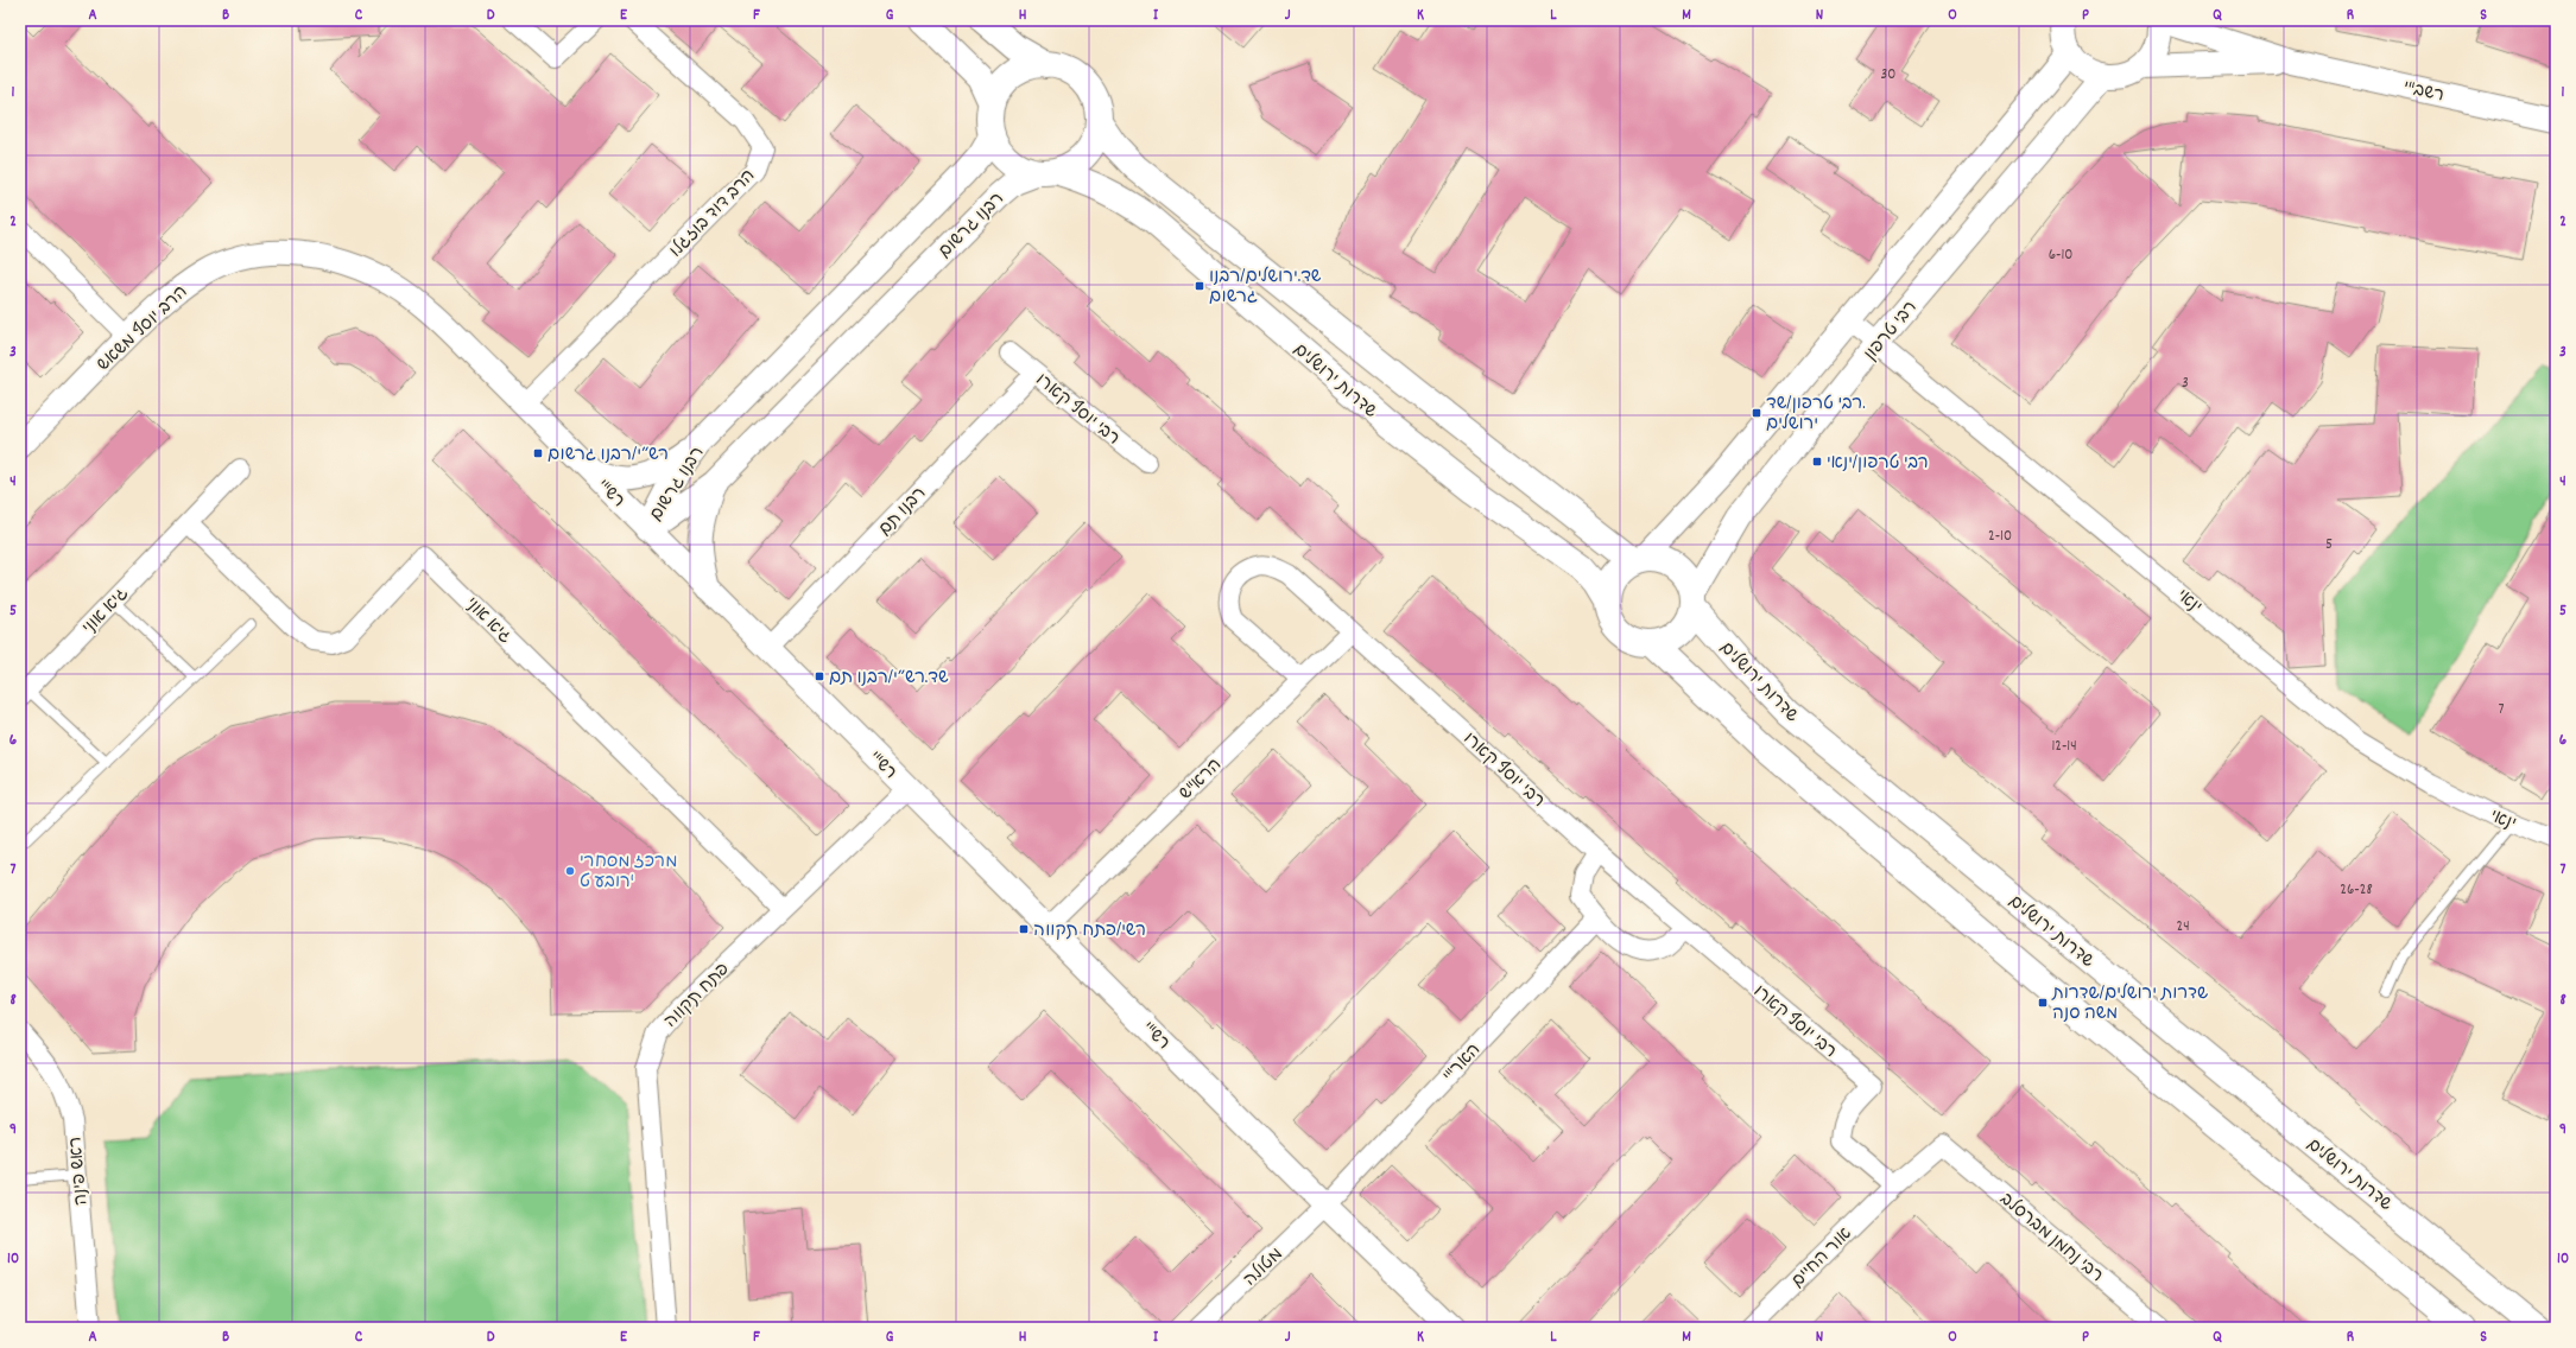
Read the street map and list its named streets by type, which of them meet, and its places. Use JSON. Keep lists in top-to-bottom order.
{
  "streets": {
    "main road": ["שדרות ירושלים"],
    "street": [
      "רשב\"י",
      "הרב דוד בוזגלו",
      "רבנו גרשום",
      "הרב יוסף משאש",
      "רבי טרפון",
      "רבי יוסף קארו",
      "רש\"י",
      "רבנו תם",
      "ינאי",
      "גיא אוני",
      "הרא\"ש",
      "פתח תקווה",
      "האר\"י",
      "ראש פינה",
      "רבי נחמן מברסלב",
      "אור החיים",
      "מטולה"
    ]
  },
  "crossings": [
    ["הרב דוד בוזגלו", "רש\"י"],
    ["רבנו גרשום", "שדרות ירושלים"],
    ["רבנו גרשום", "רש\"י"],
    ["הרב יוסף משאש", "רש\"י"],
    ["רבי טרפון", "שדרות ירושלים"],
    ["רבי טרפון", "ינאי"],
    ["רבי יוסף קארו", "רבנו תם"],
    ["רבי יוסף קארו", "הרא\"ש"],
    ["רבי יוסף קארו", "אור החיים"],
    ["רש\"י", "רבנו תם"],
    ["רש\"י", "הרא\"ש"],
    ["רש\"י", "פתח תקווה"],
    ["רש\"י", "האר\"י"],
    ["רש\"י", "מטולה"],
    ["גיא אוני", "פתח תקווה"],
    ["האר\"י", "מטולה"],
    ["רבי נחמן מברסלב", "אור החיים"]
  ],
  "places": {
    "transit": [
      "שד.ירושלים/רבנו גרשום",
      "רבי טרפון/שד. ירושלים",
      "רש״י/רבנו גרשום",
      "רבי טרפון/ינאי",
      "שד.רש״י/רבנו תם",
      "רשי/פתח תקווה",
      "שדרות ירושלים/שדרות משה סנה"
    ],
    "other": ["מרכז מסחרי רובע ט'"]
  },
  "house_numbers": [
    "30",
    "6-10",
    "3",
    "2-10",
    "5",
    "7",
    "12-14",
    "26-28",
    "24"
  ],
  "grid": {
    "columns": [
      "A",
      "B",
      "C",
      "D",
      "E",
      "F",
      "G",
      "H",
      "I",
      "J",
      "K",
      "L",
      "M",
      "N",
      "O",
      "P",
      "Q",
      "R",
      "S"
    ],
    "rows": [
      "1",
      "2",
      "3",
      "4",
      "5",
      "6",
      "7",
      "8",
      "9",
      "10"
    ]
  }
}
